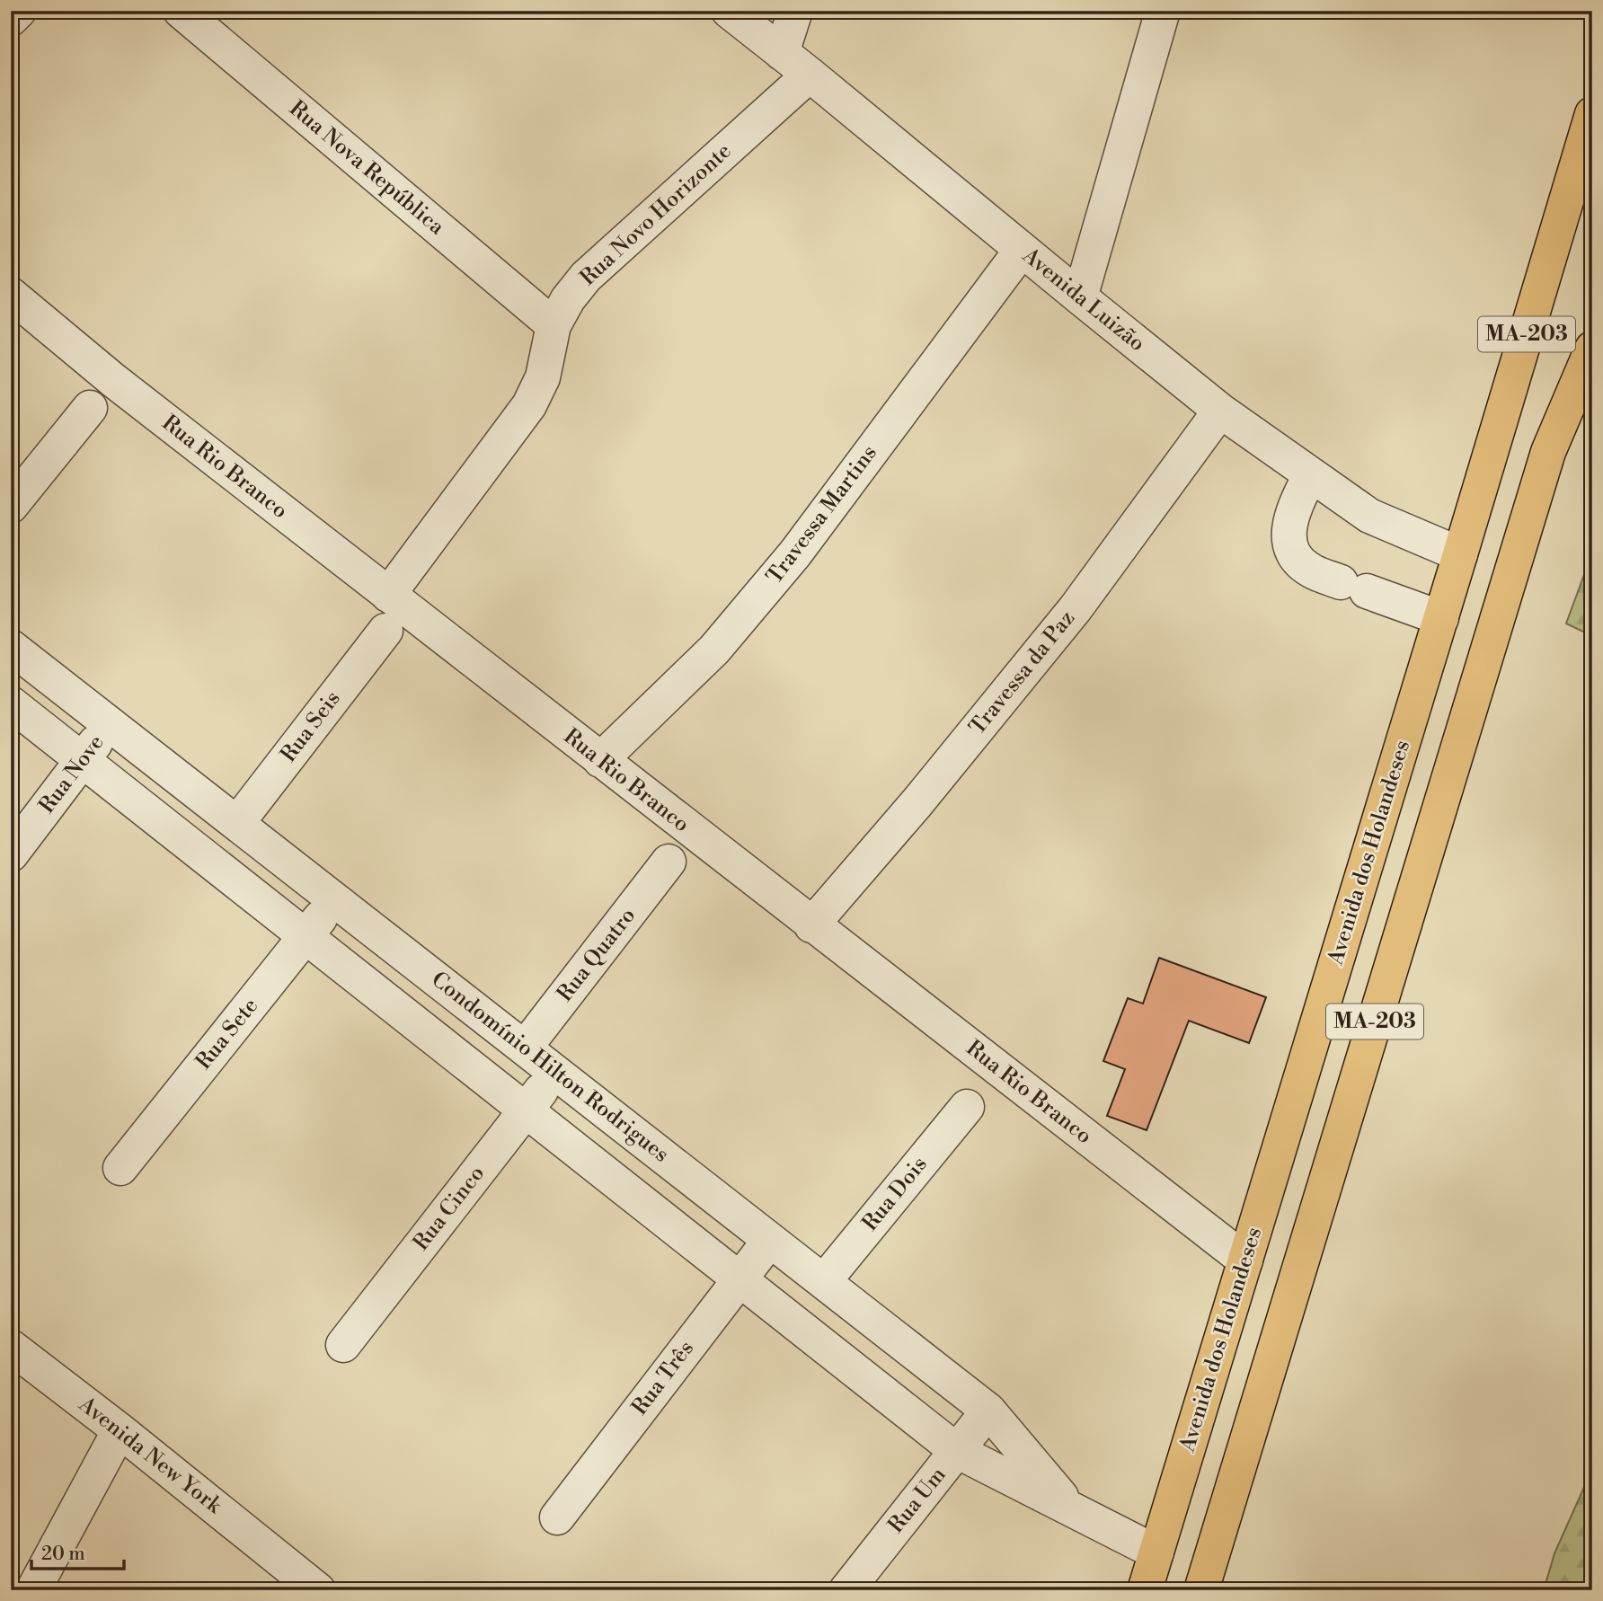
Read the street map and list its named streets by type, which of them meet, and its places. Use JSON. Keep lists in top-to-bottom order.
{
  "streets": {
    "main road": ["MA-203", "Avenida dos Holandeses"],
    "street": [
      "Rua Nova República",
      "Rua Novo Horizonte",
      "Avenida Luizão",
      "Rua Rio Branco",
      "Travessa Martins",
      "Travessa da Paz",
      "Rua Seis",
      "Rua Nove",
      "Rua Quatro",
      "Rua Sete",
      "Condomínio Hilton Rodrigues",
      "Rua Dois",
      "Rua Cinco",
      "Rua Três",
      "Avenida New York",
      "Rua Um"
    ]
  },
  "crossings": [
    ["Rua Nova República", "Rua Novo Horizonte"],
    ["Rua Novo Horizonte", "Avenida Luizão"],
    ["Rua Novo Horizonte", "Rua Rio Branco"],
    ["Avenida Luizão", "Travessa Martins"],
    ["Avenida Luizão", "Travessa da Paz"],
    ["Avenida Luizão", "Avenida dos Holandeses"],
    ["Rua Rio Branco", "Travessa Martins"],
    ["Rua Rio Branco", "Travessa da Paz"],
    ["Rua Rio Branco", "Avenida dos Holandeses"],
    ["Rua Seis", "Condomínio Hilton Rodrigues"],
    ["Rua Nove", "Condomínio Hilton Rodrigues"],
    ["Avenida dos Holandeses", "Condomínio Hilton Rodrigues"],
    ["Rua Quatro", "Condomínio Hilton Rodrigues"],
    ["Rua Sete", "Condomínio Hilton Rodrigues"],
    ["Condomínio Hilton Rodrigues", "Rua Dois"],
    ["Condomínio Hilton Rodrigues", "Rua Cinco"],
    ["Condomínio Hilton Rodrigues", "Rua Três"],
    ["Condomínio Hilton Rodrigues", "Rua Um"]
  ],
  "scale_bar": "20 m"
}
